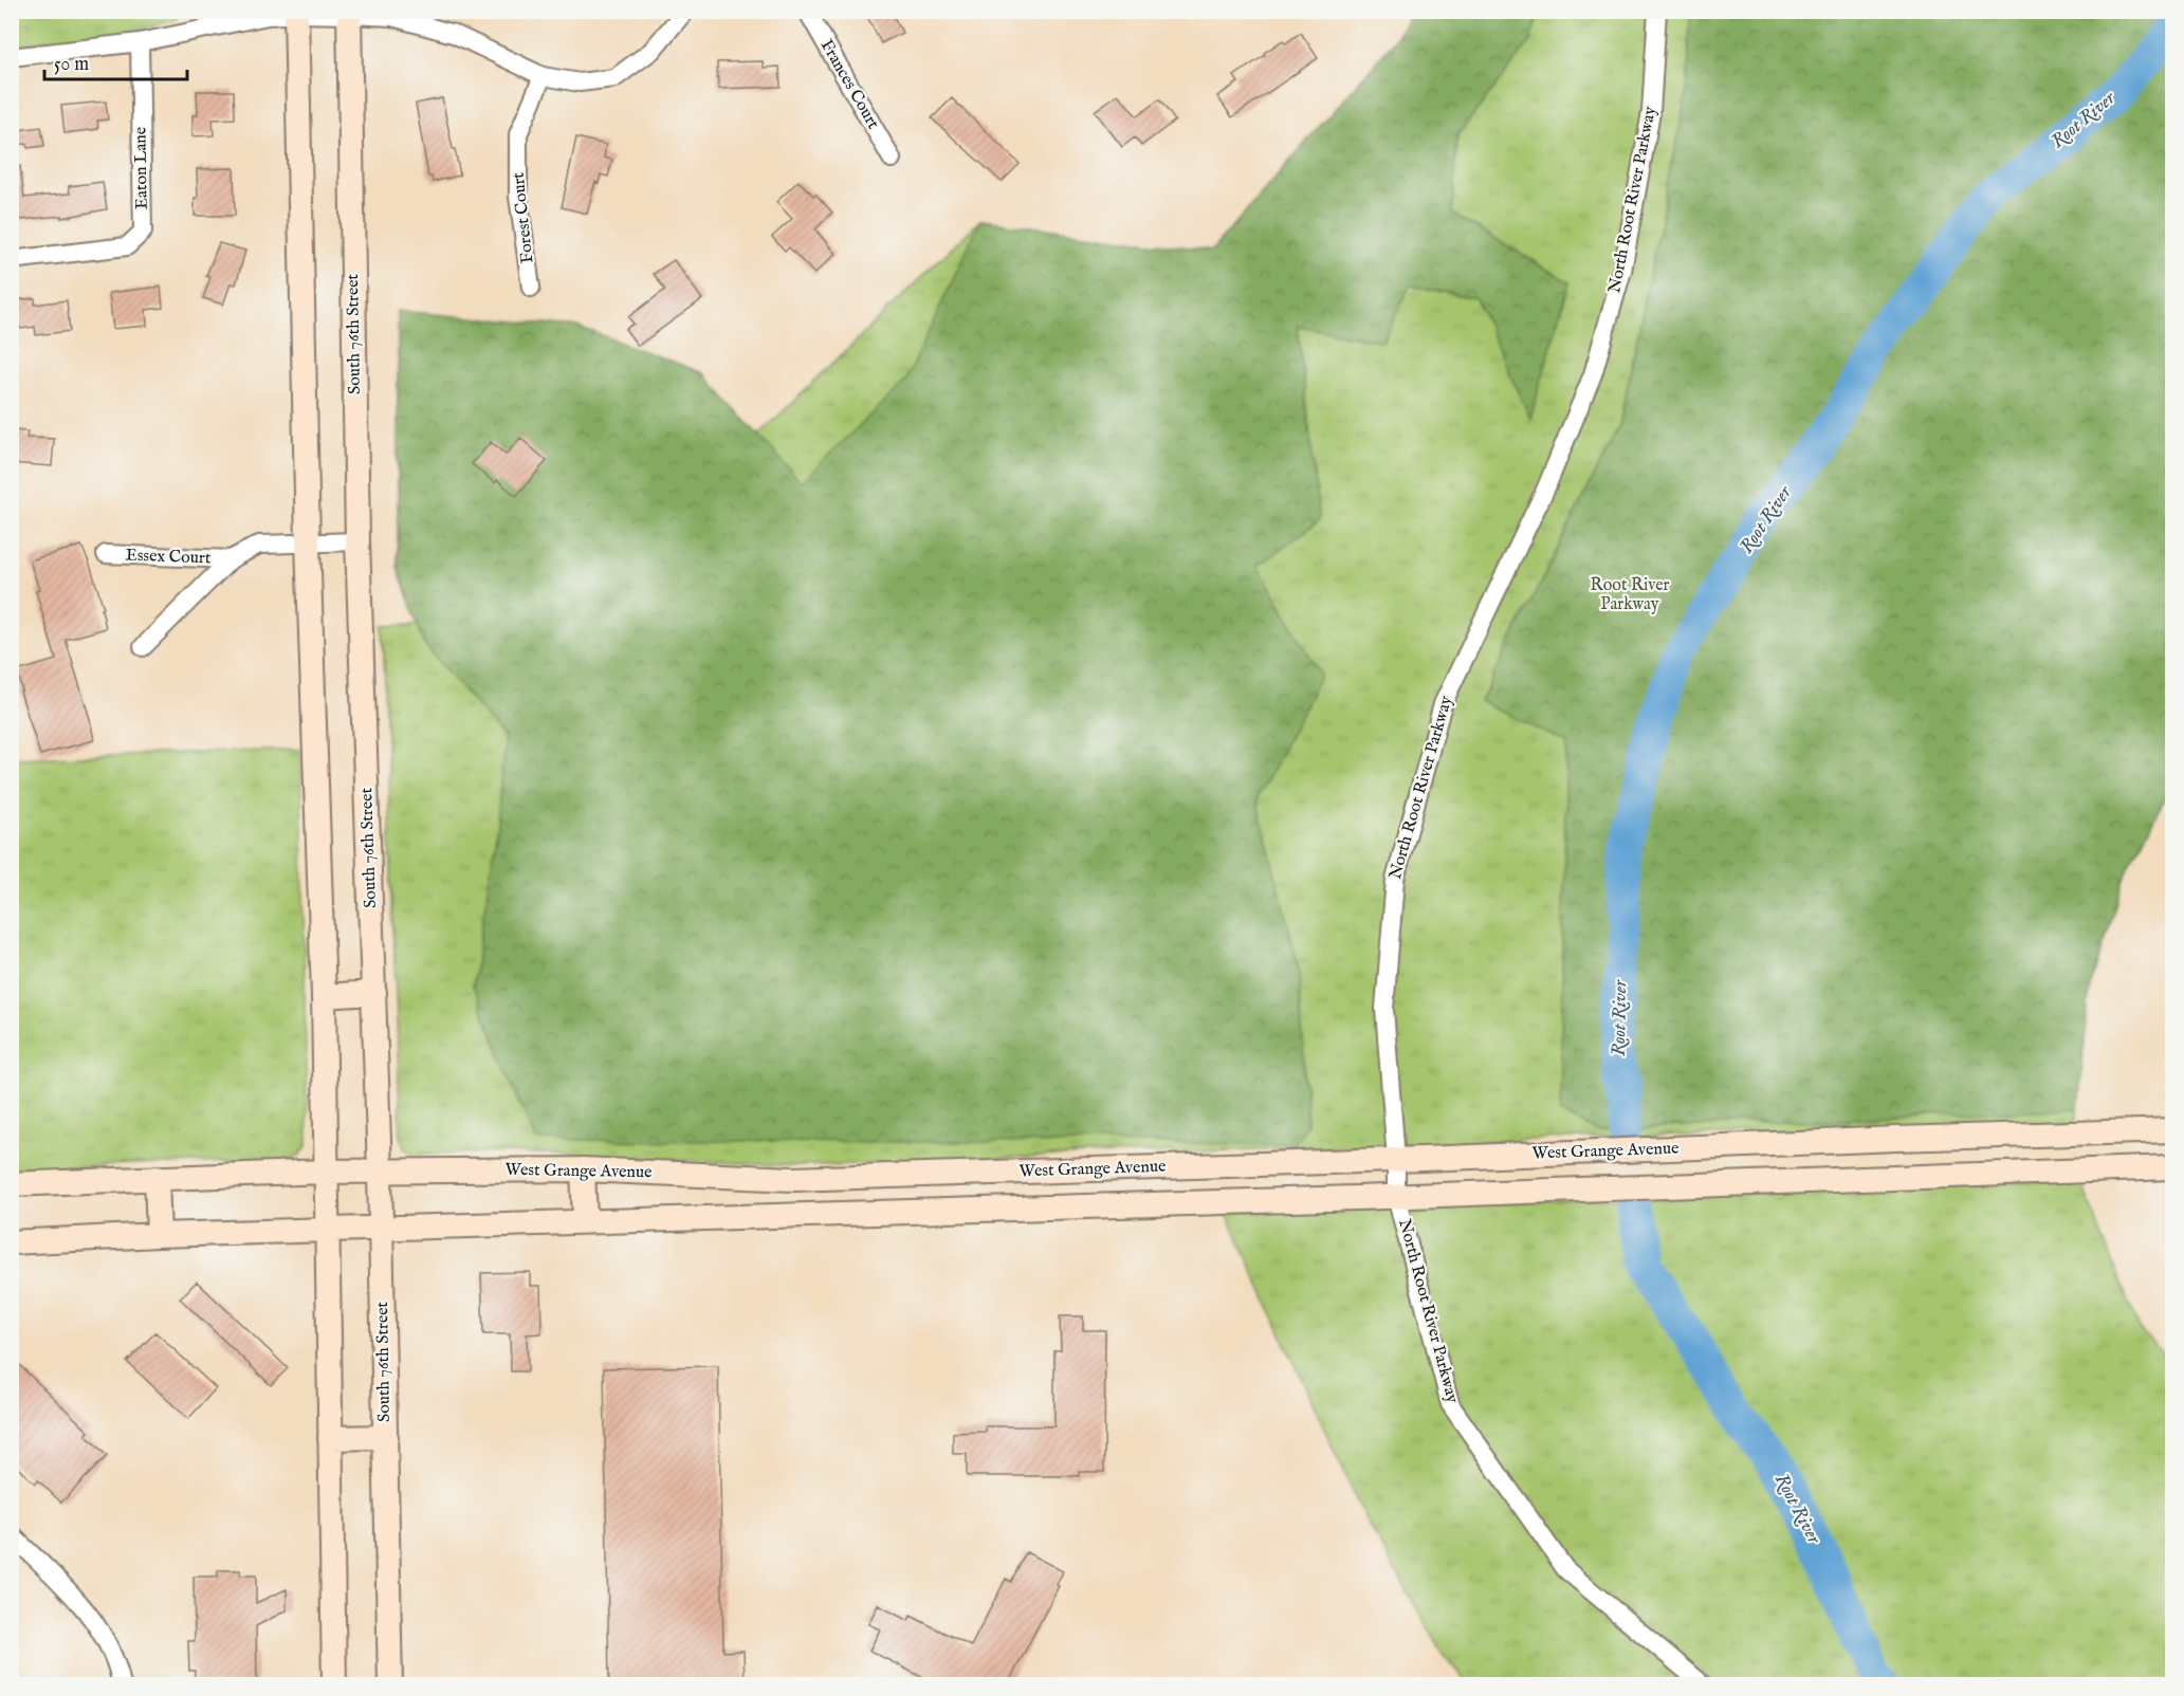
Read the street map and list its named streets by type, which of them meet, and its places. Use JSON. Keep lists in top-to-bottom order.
{
  "streets": {
    "street": [
      "Frances Court",
      "Eaton Lane",
      "North Root River Parkway",
      "Forest Court",
      "South 76th Street",
      "Essex Court",
      "West Grange Avenue"
    ]
  },
  "crossings": [
    ["North Root River Parkway", "West Grange Avenue"],
    ["South 76th Street", "Essex Court"],
    ["South 76th Street", "West Grange Avenue"]
  ],
  "water": ["Root River"],
  "parks": ["Root River Parkway"],
  "scale_bar": "50 m"
}
